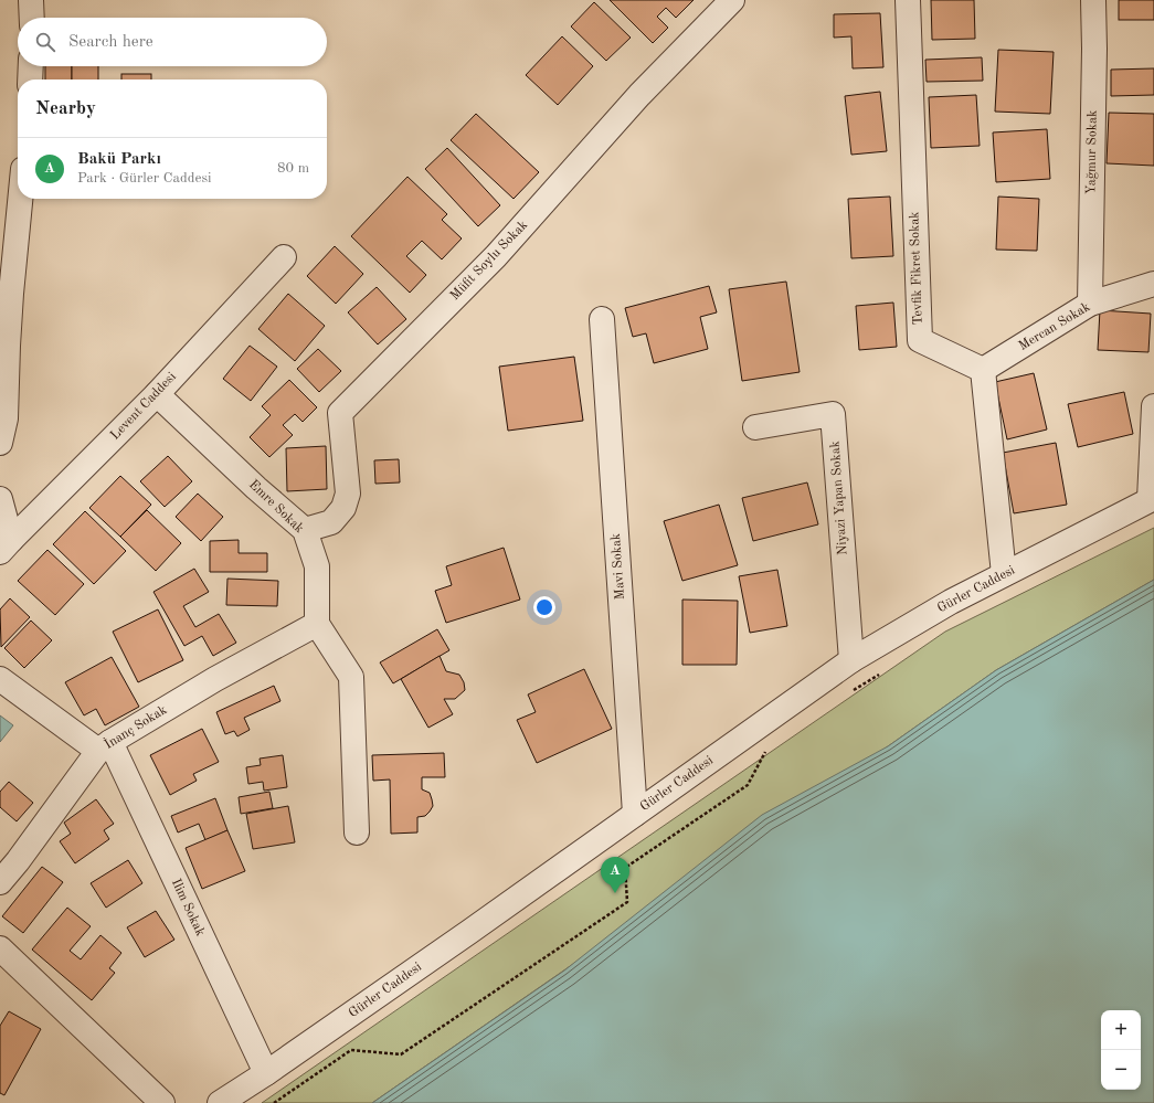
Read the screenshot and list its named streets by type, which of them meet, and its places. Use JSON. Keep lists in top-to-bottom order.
{
  "streets": {
    "street": [
      "Yağmur Sokak",
      "Müfit Soylu Sokak",
      "Tevfik Fikret Sokak",
      "Mercan Sokak",
      "Levent Caddesi",
      "Niyazi Yapan Sokak",
      "Emre Sokak",
      "Mavi Sokak",
      "Gürler Caddesi",
      "İnanç Sokak",
      "Ilim Sokak"
    ]
  },
  "crossings": [
    ["Yağmur Sokak", "Mercan Sokak"],
    ["Müfit Soylu Sokak", "Emre Sokak"],
    ["Tevfik Fikret Sokak", "Mercan Sokak"],
    ["Levent Caddesi", "Emre Sokak"],
    ["Niyazi Yapan Sokak", "Gürler Caddesi"],
    ["Emre Sokak", "İnanç Sokak"],
    ["Mavi Sokak", "Gürler Caddesi"],
    ["Gürler Caddesi", "Ilim Sokak"],
    ["İnanç Sokak", "Ilim Sokak"]
  ],
  "page": {
    "search": "Search here",
    "heading": "Nearby",
    "list": [
      {
        "mark": "A",
        "name": "Bakü Parkı",
        "note": "Park · Gürler Caddesi",
        "value": "80 m"
      }
    ],
    "pins": "A",
    "map_buttons": ["+", "−"]
  }
}
